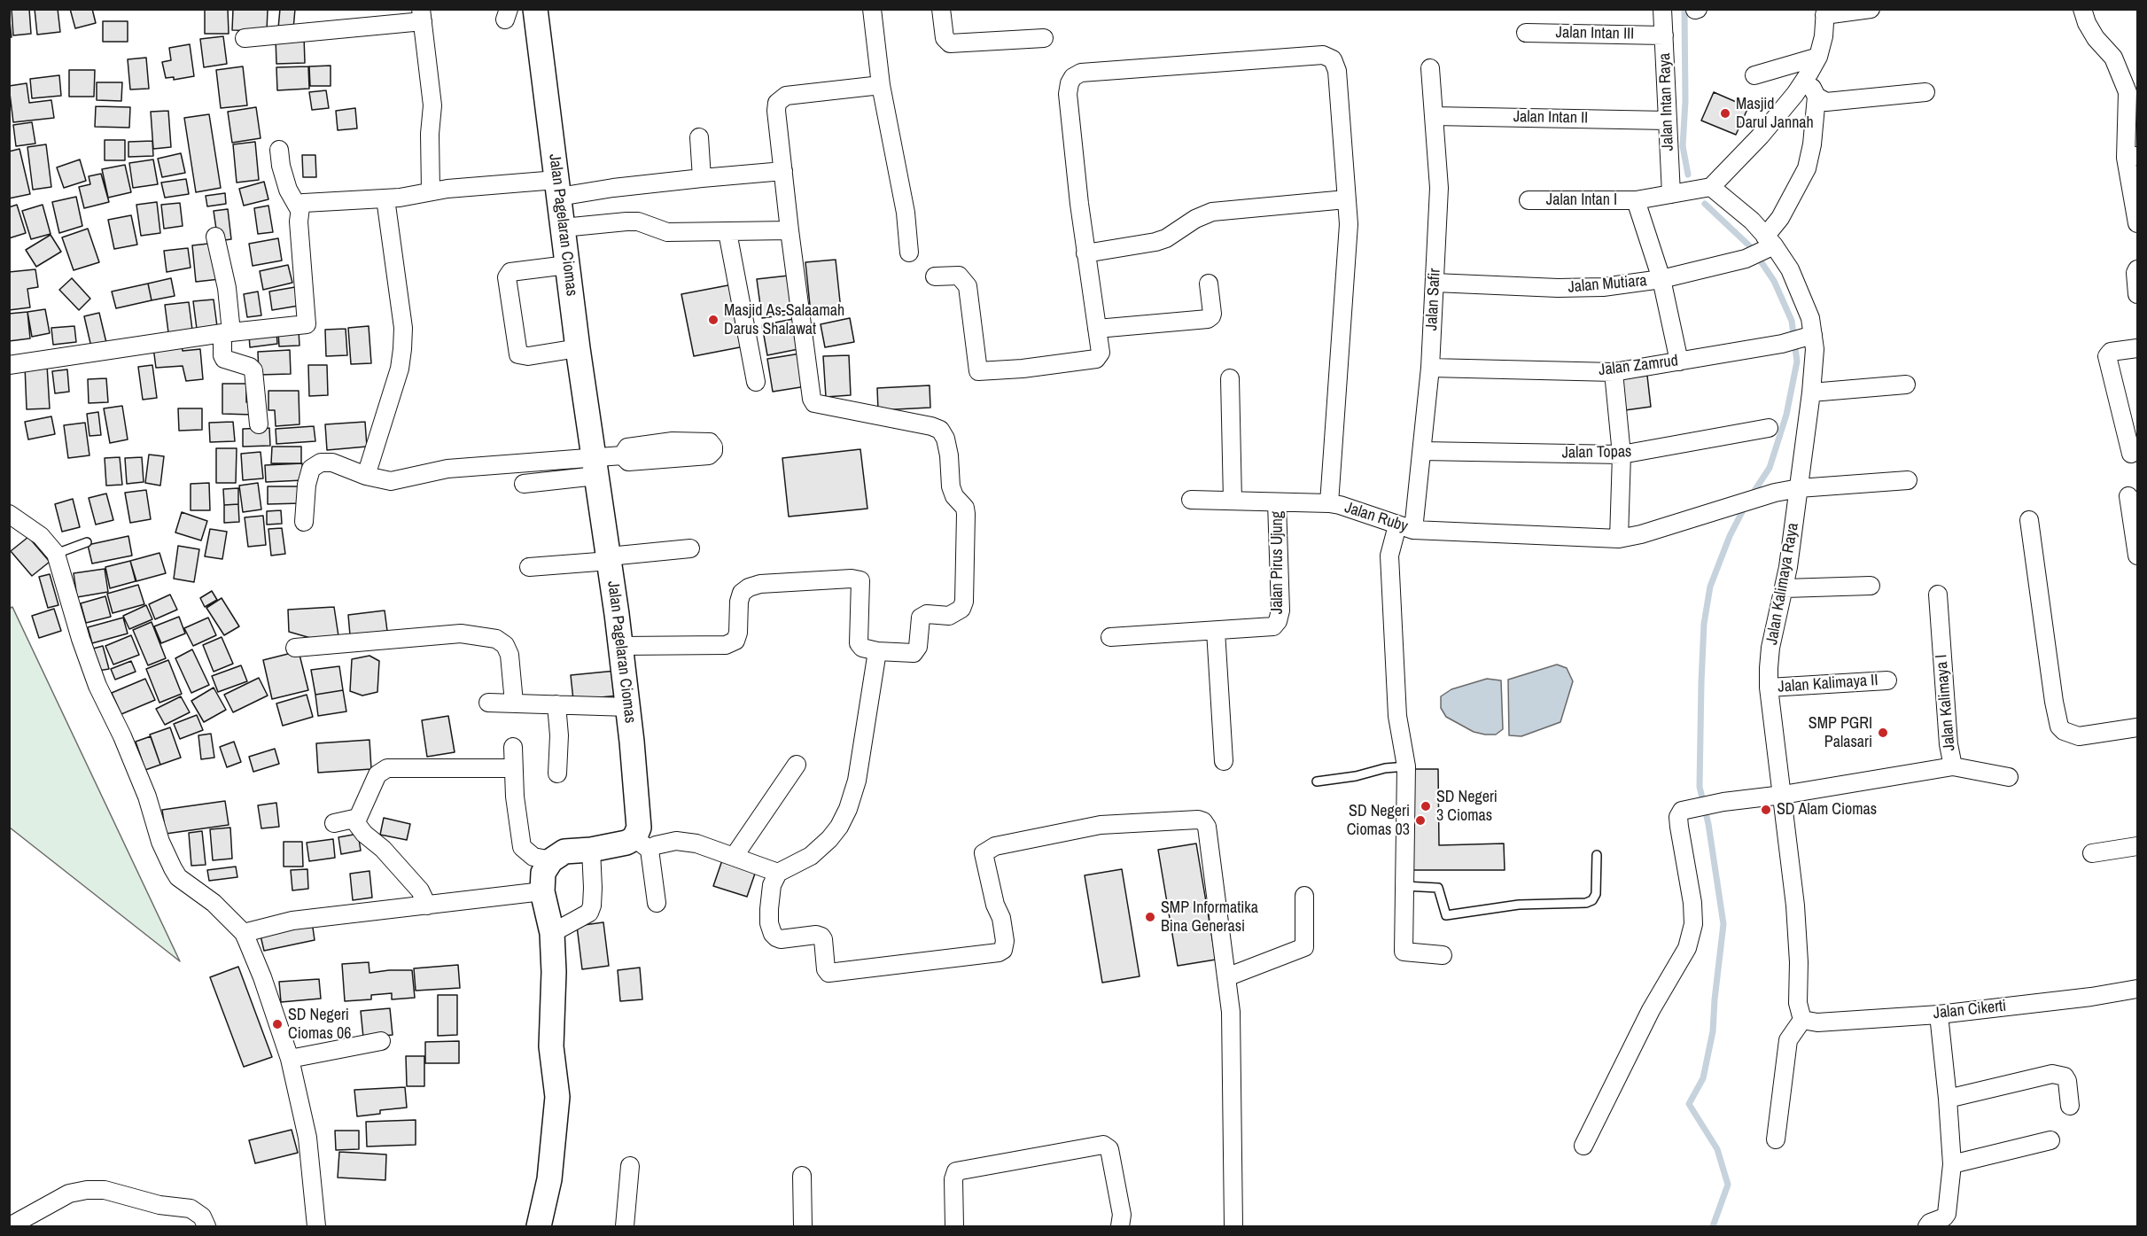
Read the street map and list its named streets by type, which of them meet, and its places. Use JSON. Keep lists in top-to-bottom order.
{
  "streets": {
    "main road": ["Jalan Pagelaran Ciomas"],
    "street": [
      "Jalan Intan III",
      "Jalan Intan Raya",
      "Jalan Intan II",
      "Jalan Intan I",
      "Jalan Mutiara",
      "Jalan Safir",
      "Jalan Zamrud",
      "Jalan Topas",
      "Jalan Ruby",
      "Jalan Pirus Ujung",
      "Jalan Kalimaya Raya",
      "Jalan Kalimaya II",
      "Jalan Kalimaya I",
      "Jalan Cikerti"
    ]
  },
  "crossings": [
    ["Jalan Intan III", "Jalan Intan Raya"],
    ["Jalan Intan Raya", "Jalan Intan II"],
    ["Jalan Intan Raya", "Jalan Intan I"],
    ["Jalan Intan II", "Jalan Safir"],
    ["Jalan Intan I", "Jalan Kalimaya Raya"],
    ["Jalan Mutiara", "Jalan Safir"],
    ["Jalan Mutiara", "Jalan Kalimaya Raya"],
    ["Jalan Safir", "Jalan Zamrud"],
    ["Jalan Safir", "Jalan Topas"],
    ["Jalan Safir", "Jalan Ruby"],
    ["Jalan Zamrud", "Jalan Kalimaya Raya"],
    ["Jalan Ruby", "Jalan Kalimaya Raya"],
    ["Jalan Kalimaya Raya", "Jalan Kalimaya II"],
    ["Jalan Kalimaya Raya", "Jalan Kalimaya I"],
    ["Jalan Kalimaya Raya", "Jalan Cikerti"]
  ],
  "places": [
    "Masjid Darul Jannah",
    "Masjid As-Salaamah Darus Shalawat",
    "SMP PGRI Palasari",
    "SD Negeri 3 Ciomas",
    "SD Alam Ciomas",
    "SD Negeri Ciomas 03",
    "SMP Informatika Bina Generasi",
    "SD Negeri Ciomas 06"
  ]
}
